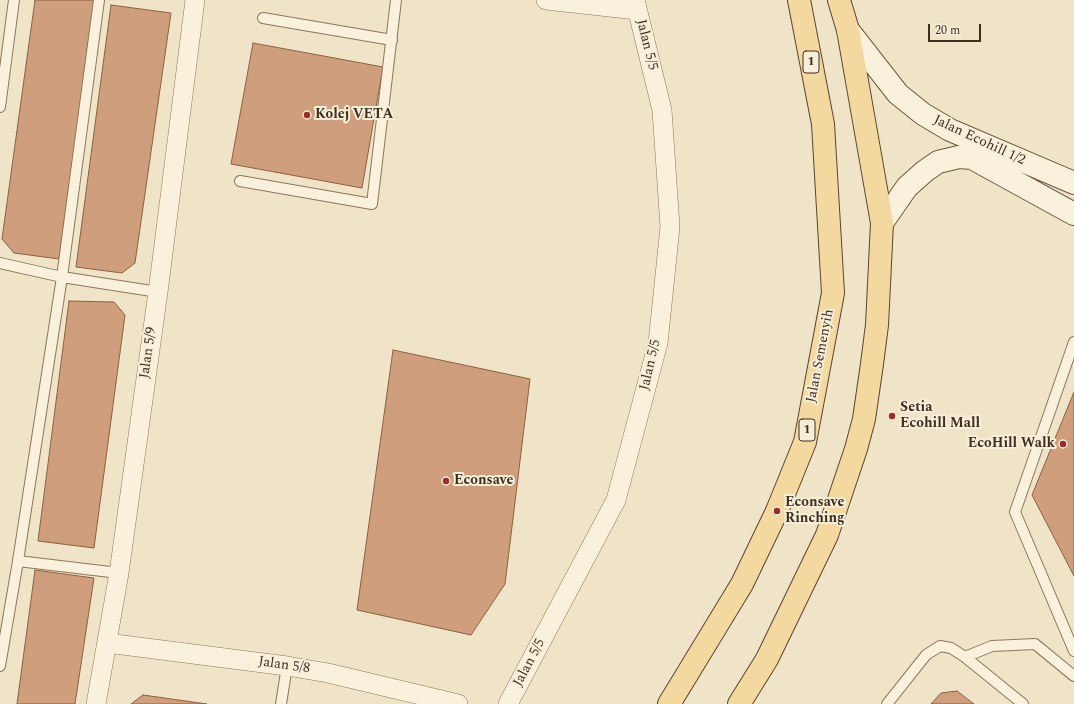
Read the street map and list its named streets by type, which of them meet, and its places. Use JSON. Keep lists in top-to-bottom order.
{
  "streets": {
    "main road": ["1", "Jalan Semenyih"],
    "street": [
      "Jalan 5/5",
      "Jalan Ecohill 1/2",
      "Jalan 5/9",
      "Jalan 5/8"
    ]
  },
  "crossings": [
    ["Jalan 5/9", "Jalan 5/8"]
  ],
  "places": [
    "Kolej VETA",
    "Setia Ecohill Mall",
    "EcoHill Walk",
    "Econsave",
    "Econsave Rinching"
  ],
  "scale_bar": "20 m"
}
